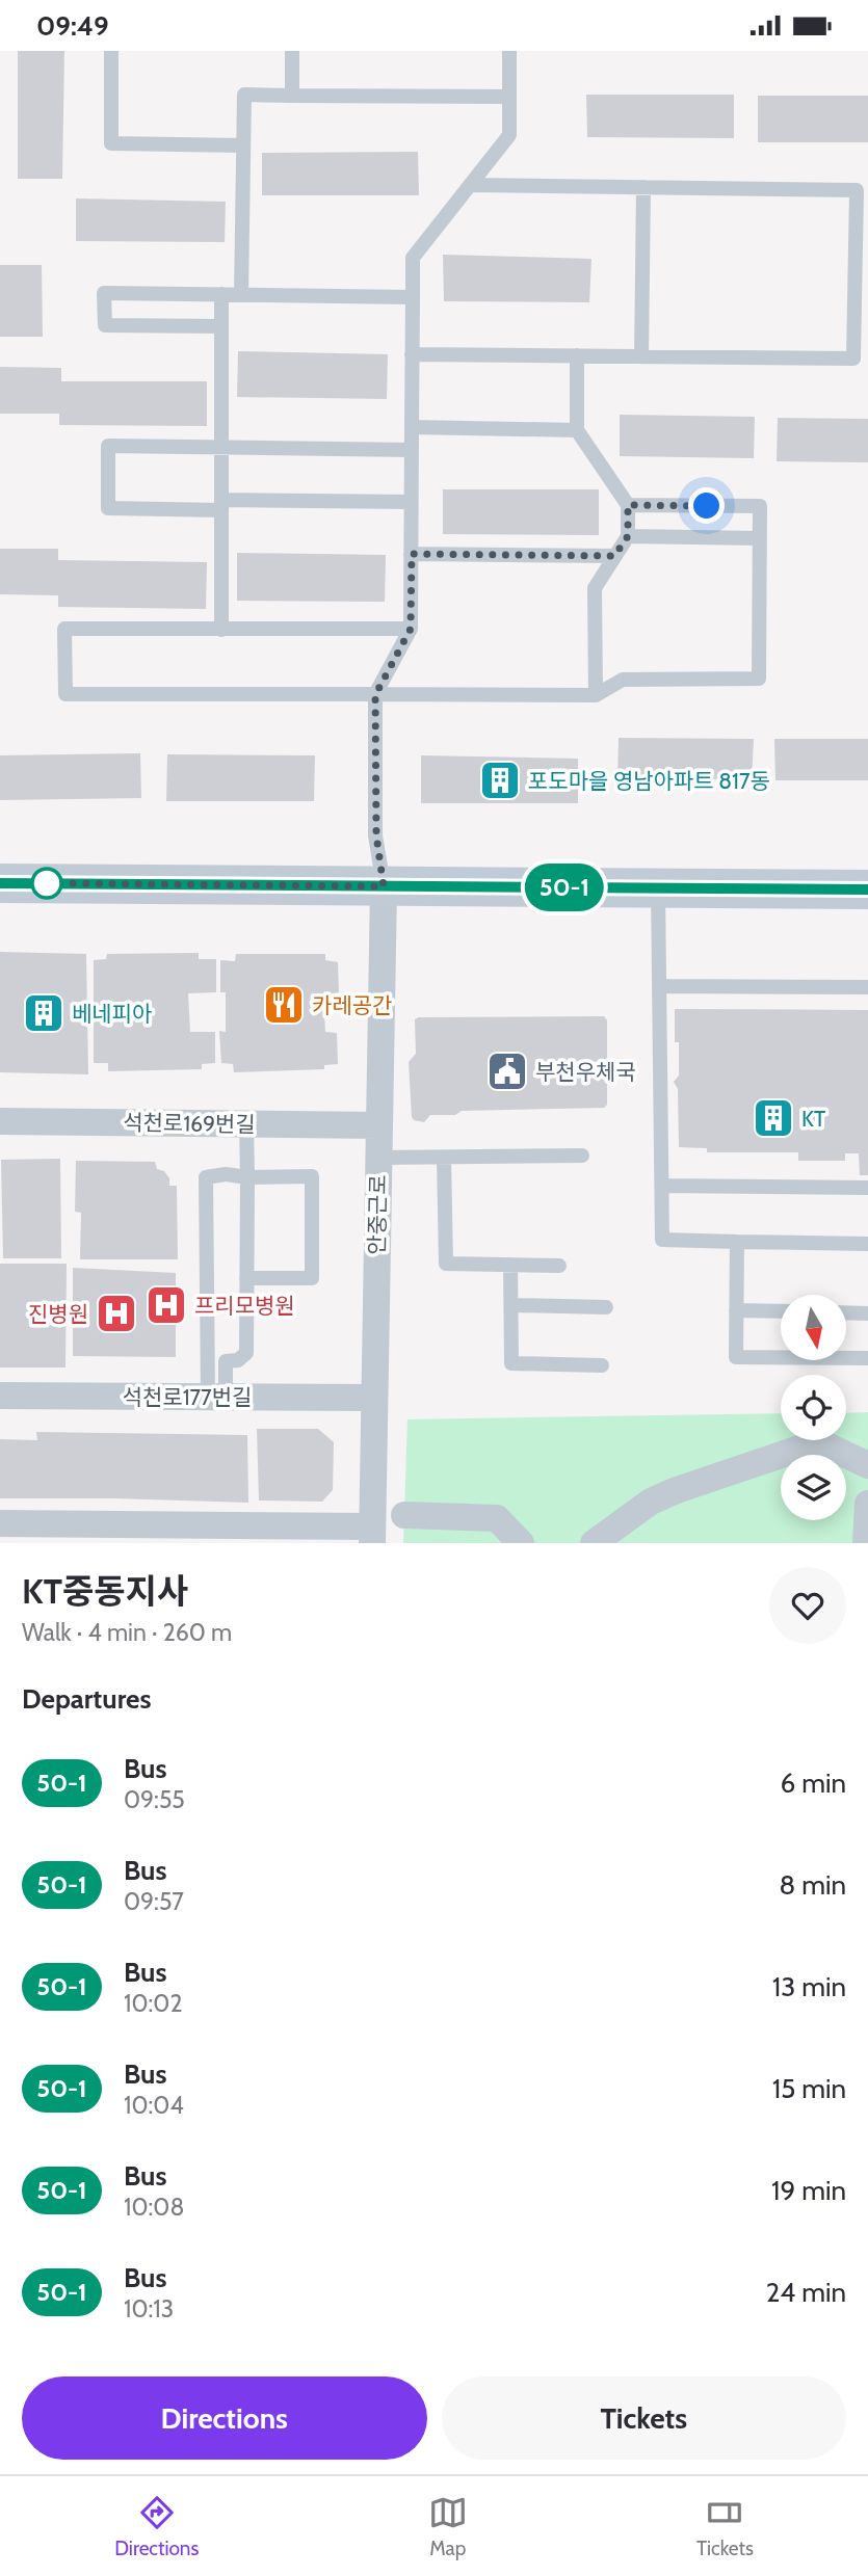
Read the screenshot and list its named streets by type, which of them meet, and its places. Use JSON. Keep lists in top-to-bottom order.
{
  "streets": {
    "street": ["석천로169번길", "안중근로", "석천로177번길"]
  },
  "crossings": [
    ["석천로169번길", "안중근로"],
    ["안중근로", "석천로177번길"]
  ],
  "places": {
    "building": ["포도마을 영남아파트 817동", "베네피아", "KT"],
    "restaurant": ["카레공간"],
    "public building": ["부천우체국"],
    "hospital": ["프리모병원", "진병원"]
  },
  "lines": ["bus line 50-1"],
  "north": "bottom",
  "page": {
    "status": "09:49",
    "on_map": "50-1",
    "heading": [
      ["KT중동지사", "Walk · 4 min · 260 m"],
      "Departures"
    ],
    "list": [
      {
        "mark": "50-1",
        "name": "Bus",
        "note": "09:55",
        "value": "6 min"
      },
      {
        "mark": "50-1",
        "name": "Bus",
        "note": "09:57",
        "value": "8 min"
      },
      {
        "mark": "50-1",
        "name": "Bus",
        "note": "10:02",
        "value": "13 min"
      },
      {
        "mark": "50-1",
        "name": "Bus",
        "note": "10:04",
        "value": "15 min"
      },
      {
        "mark": "50-1",
        "name": "Bus",
        "note": "10:08",
        "value": "19 min"
      },
      {
        "mark": "50-1",
        "name": "Bus",
        "note": "10:13",
        "value": "24 min"
      }
    ],
    "buttons": ["Directions", "Tickets"],
    "tabs": ["Directions", "Map", "Tickets"]
  }
}
